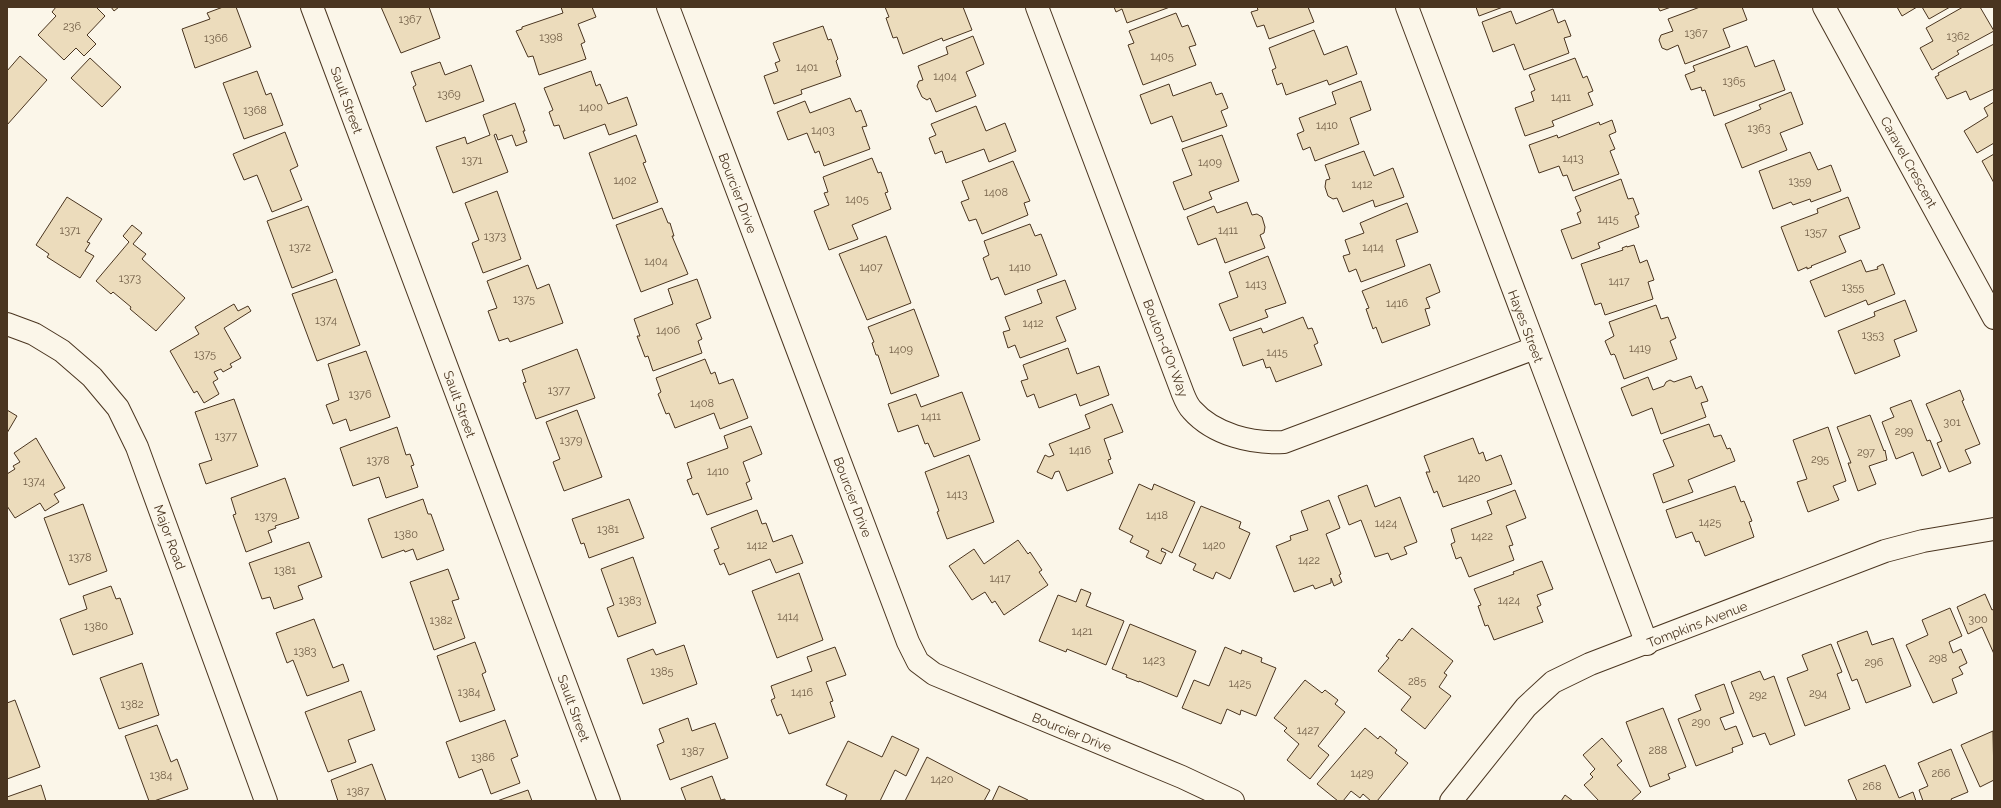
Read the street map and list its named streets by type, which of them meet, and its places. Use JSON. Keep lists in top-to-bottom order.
{
  "streets": {
    "street": [
      "Sault Street",
      "Caravel Crescent",
      "Bourcier Drive",
      "Hayes Street",
      "Bouton-d'Or Way",
      "Major Road",
      "Tompkins Avenue"
    ]
  },
  "crossings": [
    ["Hayes Street", "Bouton-d'Or Way"],
    ["Hayes Street", "Tompkins Avenue"]
  ],
  "house_numbers": [
    "1367",
    "236",
    "1367",
    "1362",
    "1398",
    "1366",
    "1405",
    "1401",
    "1404",
    "1365",
    "1369",
    "1411",
    "1400",
    "1368",
    "1410",
    "1363",
    "1403",
    "1413",
    "1371",
    "1409",
    "1402",
    "1359",
    "1412",
    "1408",
    "1405",
    "1415",
    "1371",
    "1411",
    "1357",
    "1373",
    "1372",
    "1414",
    "1404",
    "1407",
    "1410",
    "1373",
    "1417",
    "1413",
    "1355",
    "1375",
    "1416",
    "1374",
    "1412",
    "1406",
    "1353",
    "1419",
    "1409",
    "1415",
    "1375",
    "1377",
    "1376",
    "1408",
    "1411",
    "301",
    "299",
    "1377",
    "1379",
    "1416",
    "297",
    "295",
    "1378",
    "1410",
    "1420",
    "1374",
    "1413",
    "1418",
    "1379",
    "1425",
    "1424",
    "1381",
    "1380",
    "1422",
    "1412",
    "1420",
    "1378",
    "1422",
    "1381",
    "1417",
    "1383",
    "1424",
    "1414",
    "300",
    "1382",
    "1380",
    "1421",
    "1383",
    "298",
    "1423",
    "296",
    "1385",
    "285",
    "1425",
    "1384",
    "1416",
    "294",
    "292",
    "1382",
    "290",
    "1427",
    "288",
    "1387",
    "1386",
    "1429",
    "266",
    "1384",
    "1420",
    "268",
    "1387"
  ]
}
